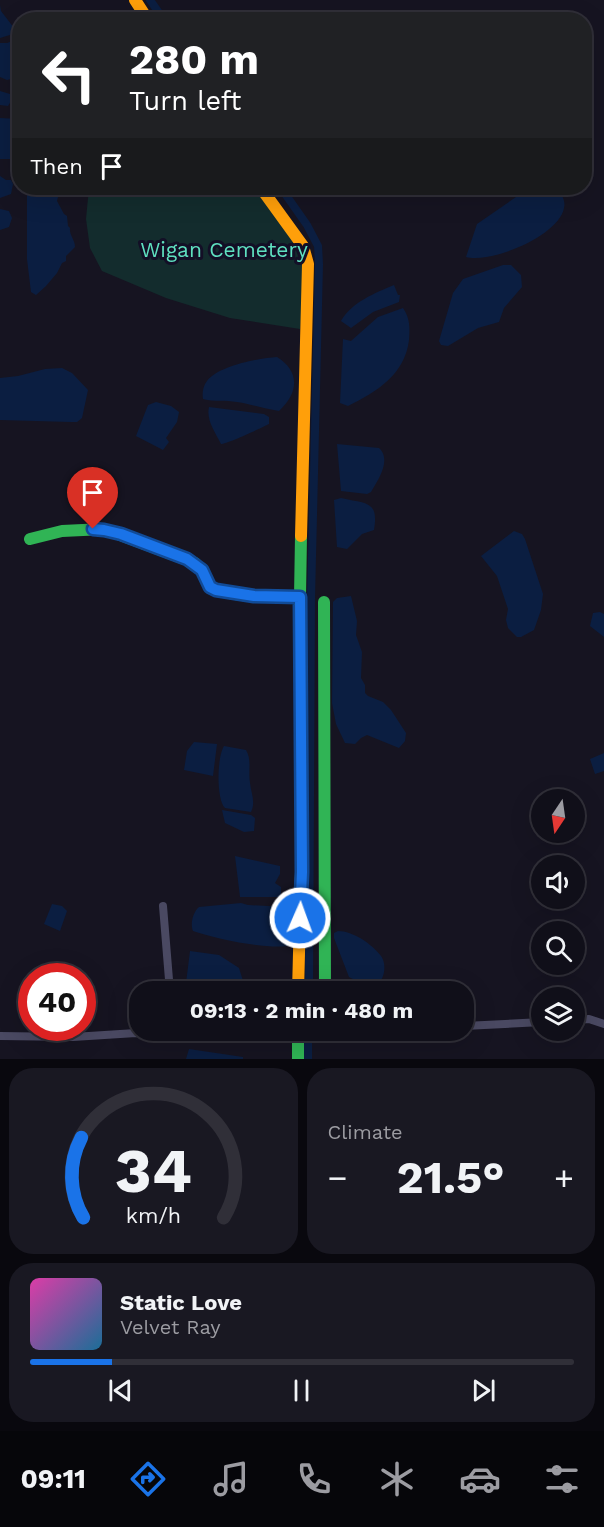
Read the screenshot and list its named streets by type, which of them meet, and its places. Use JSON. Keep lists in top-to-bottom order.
{
  "parks": ["Wigan Cemetery"],
  "north": "bottom",
  "page": {
    "turn": ["280 m", "Turn left"],
    "then": "Then",
    "limit": "40",
    "trip": "09:13 · 2 min · 480 m",
    "tile": "Climate",
    "heat": ["−", "21.5°", "+"],
    "song": ["Static Love", "Velvet Ray"],
    "tabs": "09:11",
    "gauge": ["34", "km/h"]
  }
}
